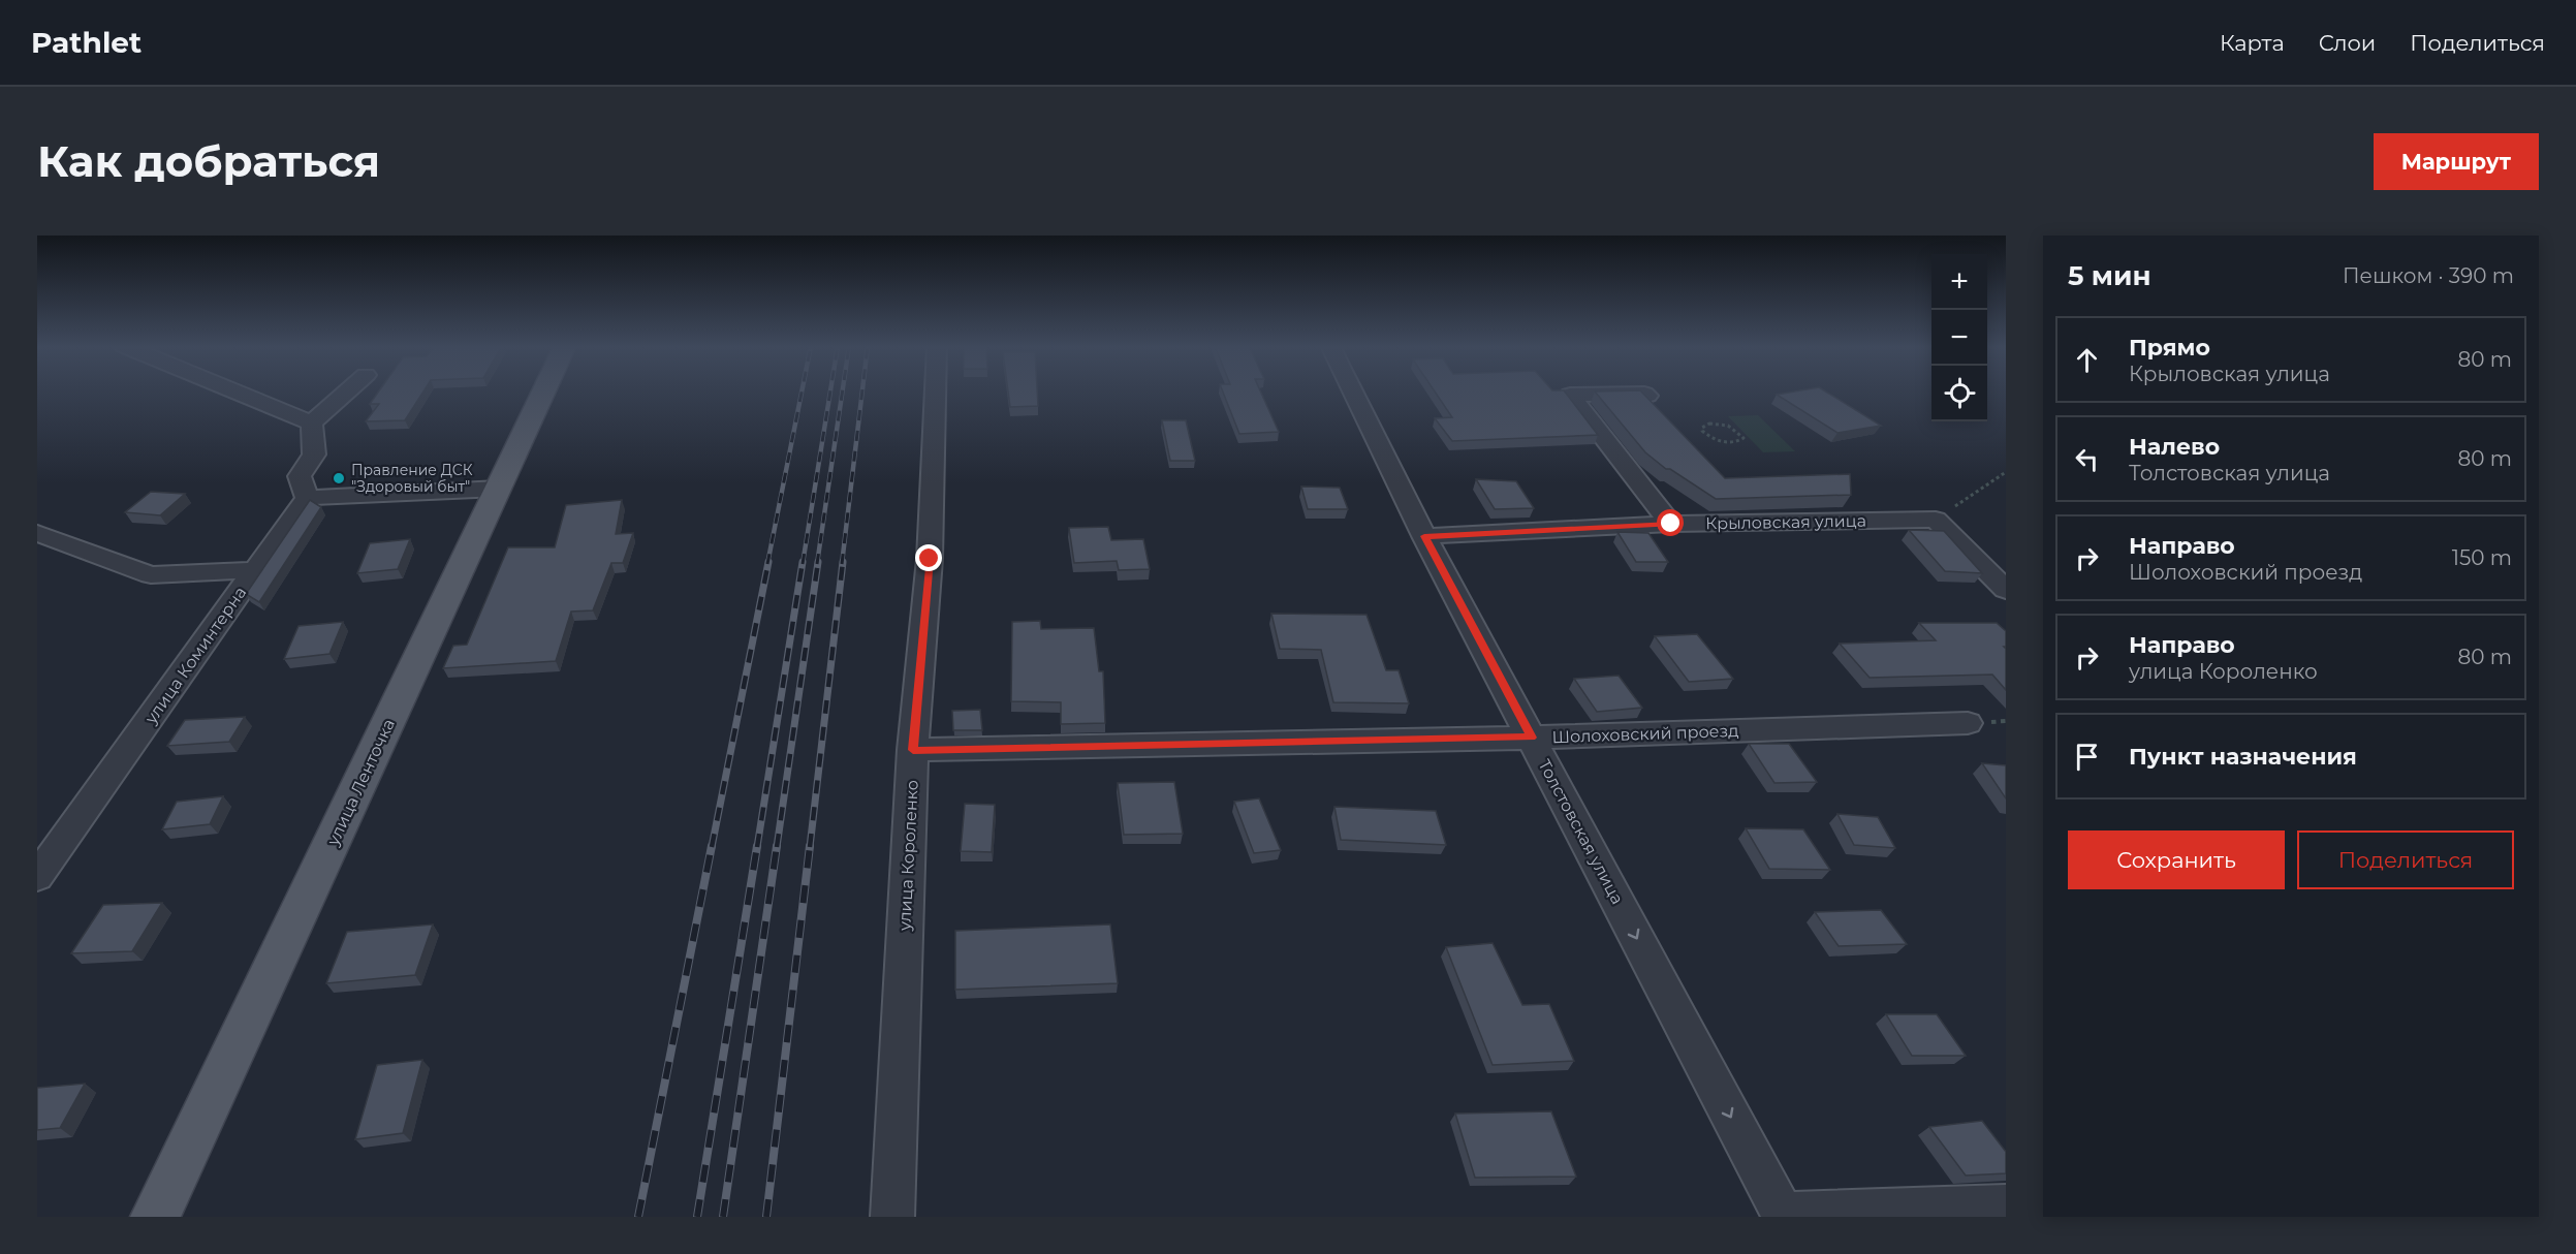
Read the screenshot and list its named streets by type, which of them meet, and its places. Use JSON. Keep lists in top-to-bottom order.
{
  "streets": {
    "main road": ["улица Ленточка"],
    "street": [
      "Крыловская улица",
      "улица Коминтерна",
      "Шолоховский проезд",
      "Толстовская улица",
      "улица Короленко"
    ]
  },
  "crossings": [
    ["Крыловская улица", "Толстовская улица"],
    ["Шолоховский проезд", "Толстовская улица"],
    ["Шолоховский проезд", "улица Короленко"]
  ],
  "one_way": ["Толстовская улица"],
  "places": ["Правление ДСК \"Здоровый быт\""],
  "page": {
    "header": "Pathlet",
    "nav": ["Карта", "Слои", "Поделиться"],
    "buttons": [
      "Маршрут",
      ["Сохранить", "Поделиться"]
    ],
    "title": "Как добраться",
    "heading": ["5 мин", "Пешком · 390 m"],
    "map_buttons": ["+", "−"],
    "list": [
      ["Прямо", "Крыловская улица", "80 m"],
      ["Налево", "Толстовская улица", "80 m"],
      ["Направо", "Шолоховский проезд", "150 m"],
      ["Направо", "улица Короленко", "80 m"],
      "Пункт назначения"
    ]
  }
}
